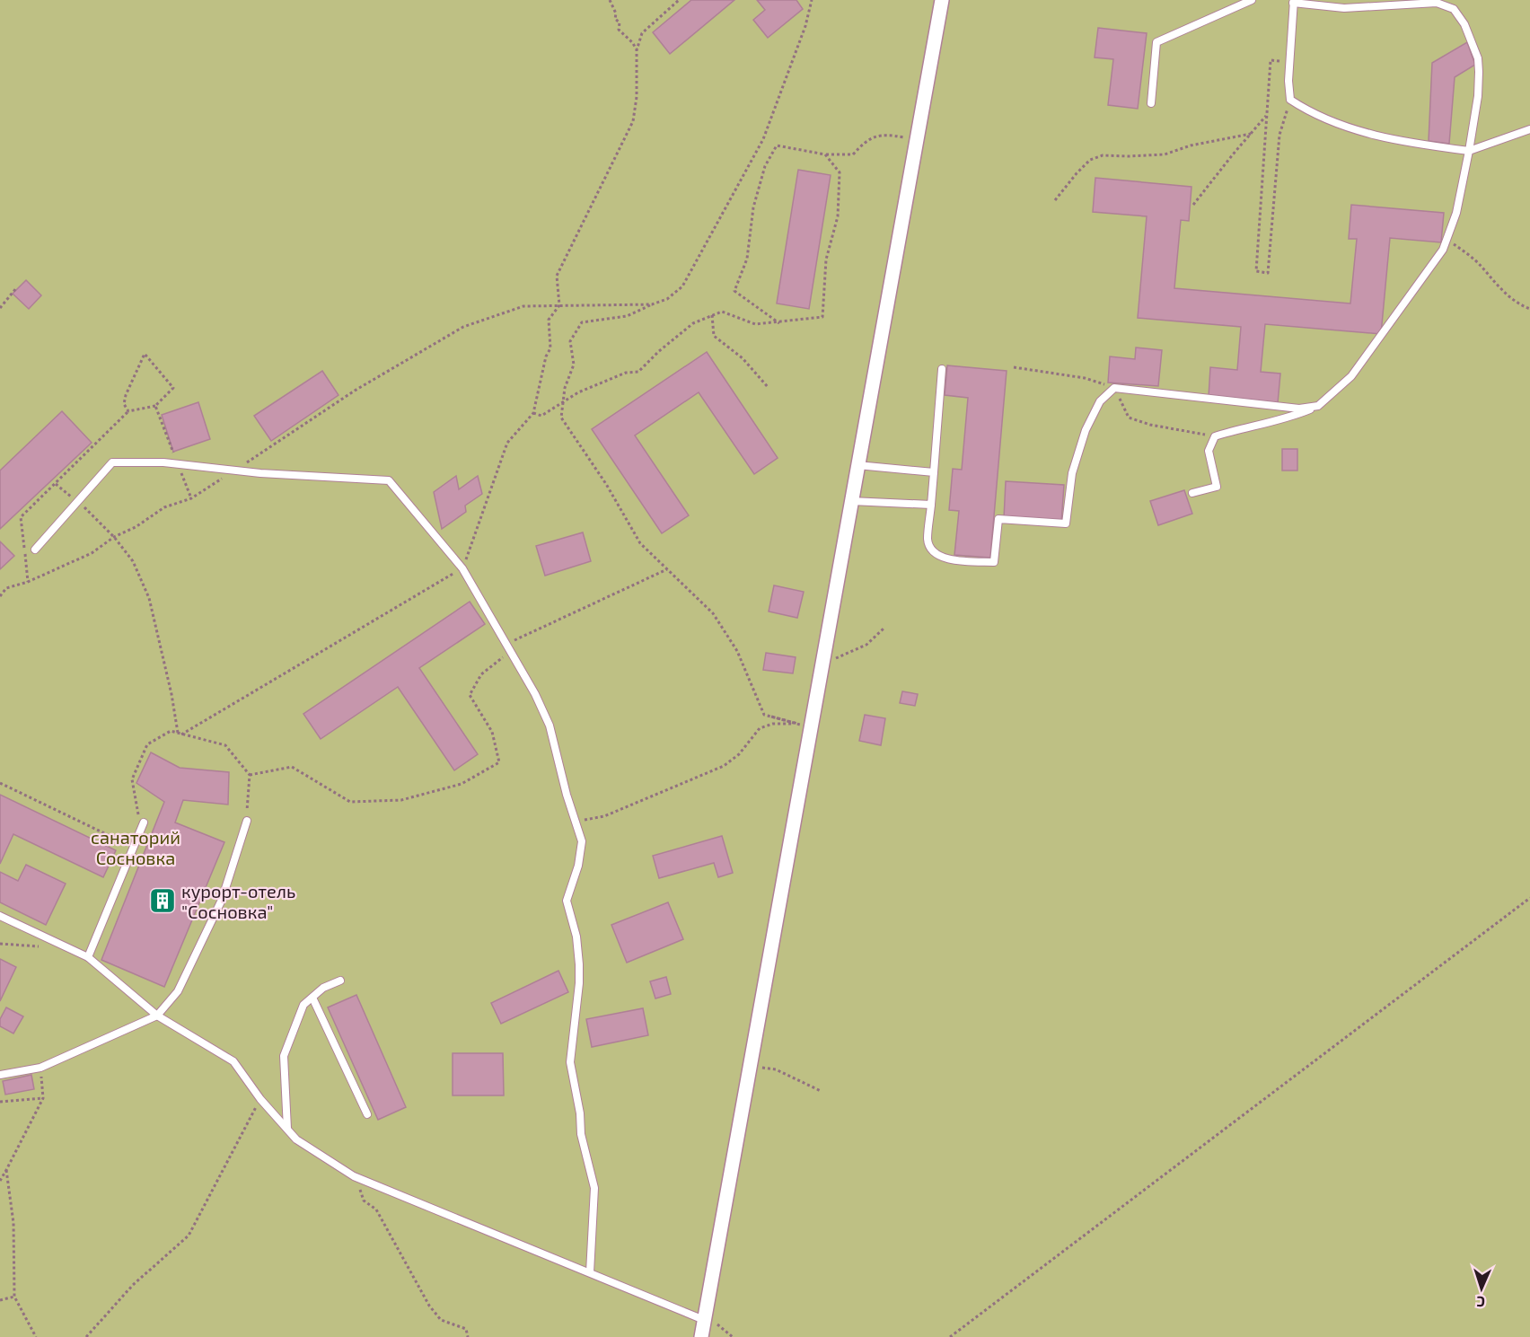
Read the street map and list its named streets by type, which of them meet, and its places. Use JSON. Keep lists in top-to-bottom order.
{
  "parks": ["санаторий Сосновка"],
  "places": {
    "building": ["курорт-отель \"Сосновка\""]
  },
  "north": "bottom"
}
